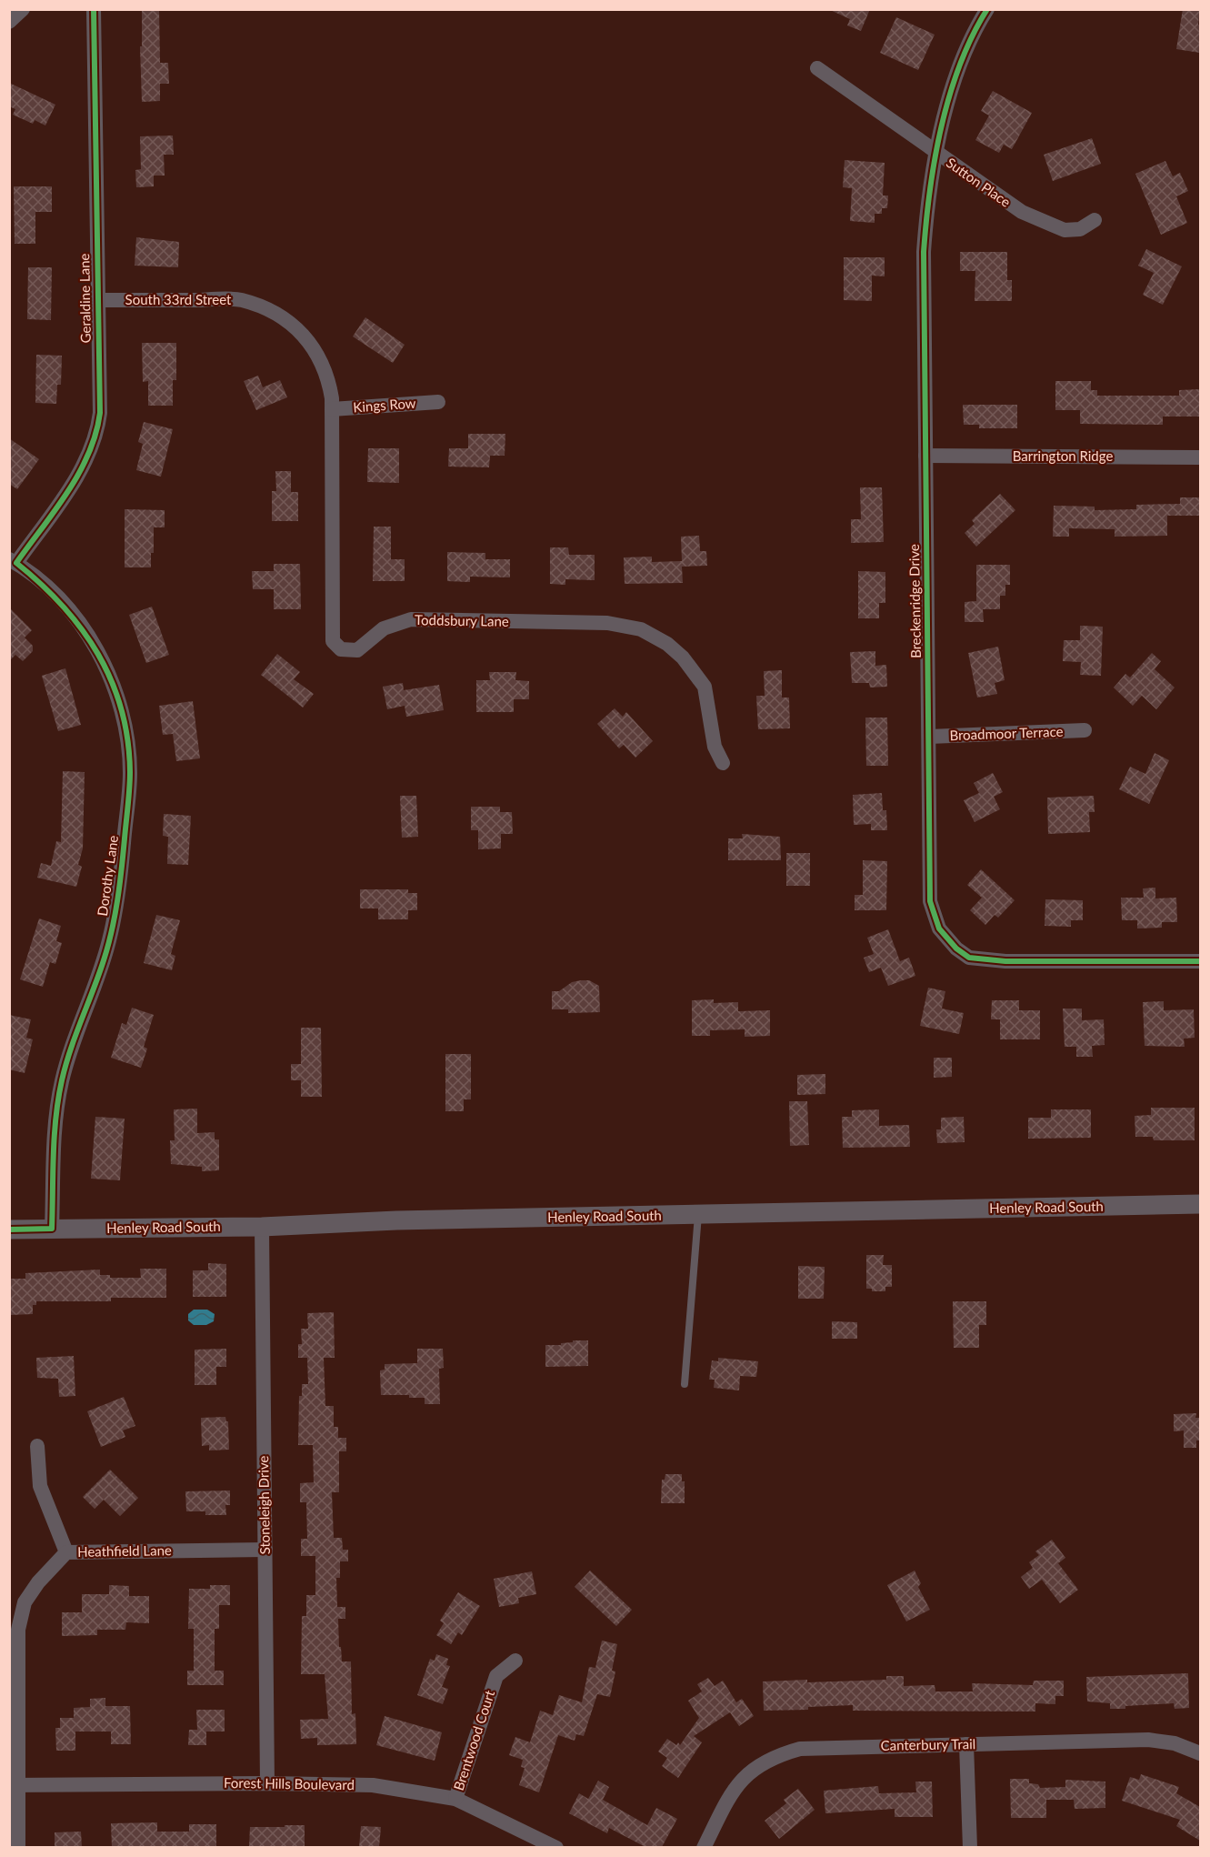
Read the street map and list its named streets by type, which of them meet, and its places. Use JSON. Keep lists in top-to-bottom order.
{
  "streets": {
    "street": [
      "Sutton Place",
      "Geraldine Lane",
      "South 33rd Street",
      "Kings Row",
      "Barrington Ridge",
      "Breckenridge Drive",
      "Toddsbury Lane",
      "Broadmoor Terrace",
      "Dorothy Lane",
      "Henley Road South",
      "Stoneleigh Drive",
      "Heathfield Lane",
      "Brentwood Court",
      "Canterbury Trail",
      "Forest Hills Boulevard"
    ]
  },
  "crossings": [
    ["Sutton Place", "Breckenridge Drive"],
    ["Geraldine Lane", "South 33rd Street"],
    ["Geraldine Lane", "Dorothy Lane"],
    ["South 33rd Street", "Toddsbury Lane"],
    ["Kings Row", "Toddsbury Lane"],
    ["Barrington Ridge", "Breckenridge Drive"],
    ["Breckenridge Drive", "Broadmoor Terrace"],
    ["Dorothy Lane", "Henley Road South"],
    ["Henley Road South", "Stoneleigh Drive"],
    ["Stoneleigh Drive", "Heathfield Lane"],
    ["Stoneleigh Drive", "Forest Hills Boulevard"],
    ["Heathfield Lane", "Forest Hills Boulevard"],
    ["Brentwood Court", "Forest Hills Boulevard"]
  ]
}
